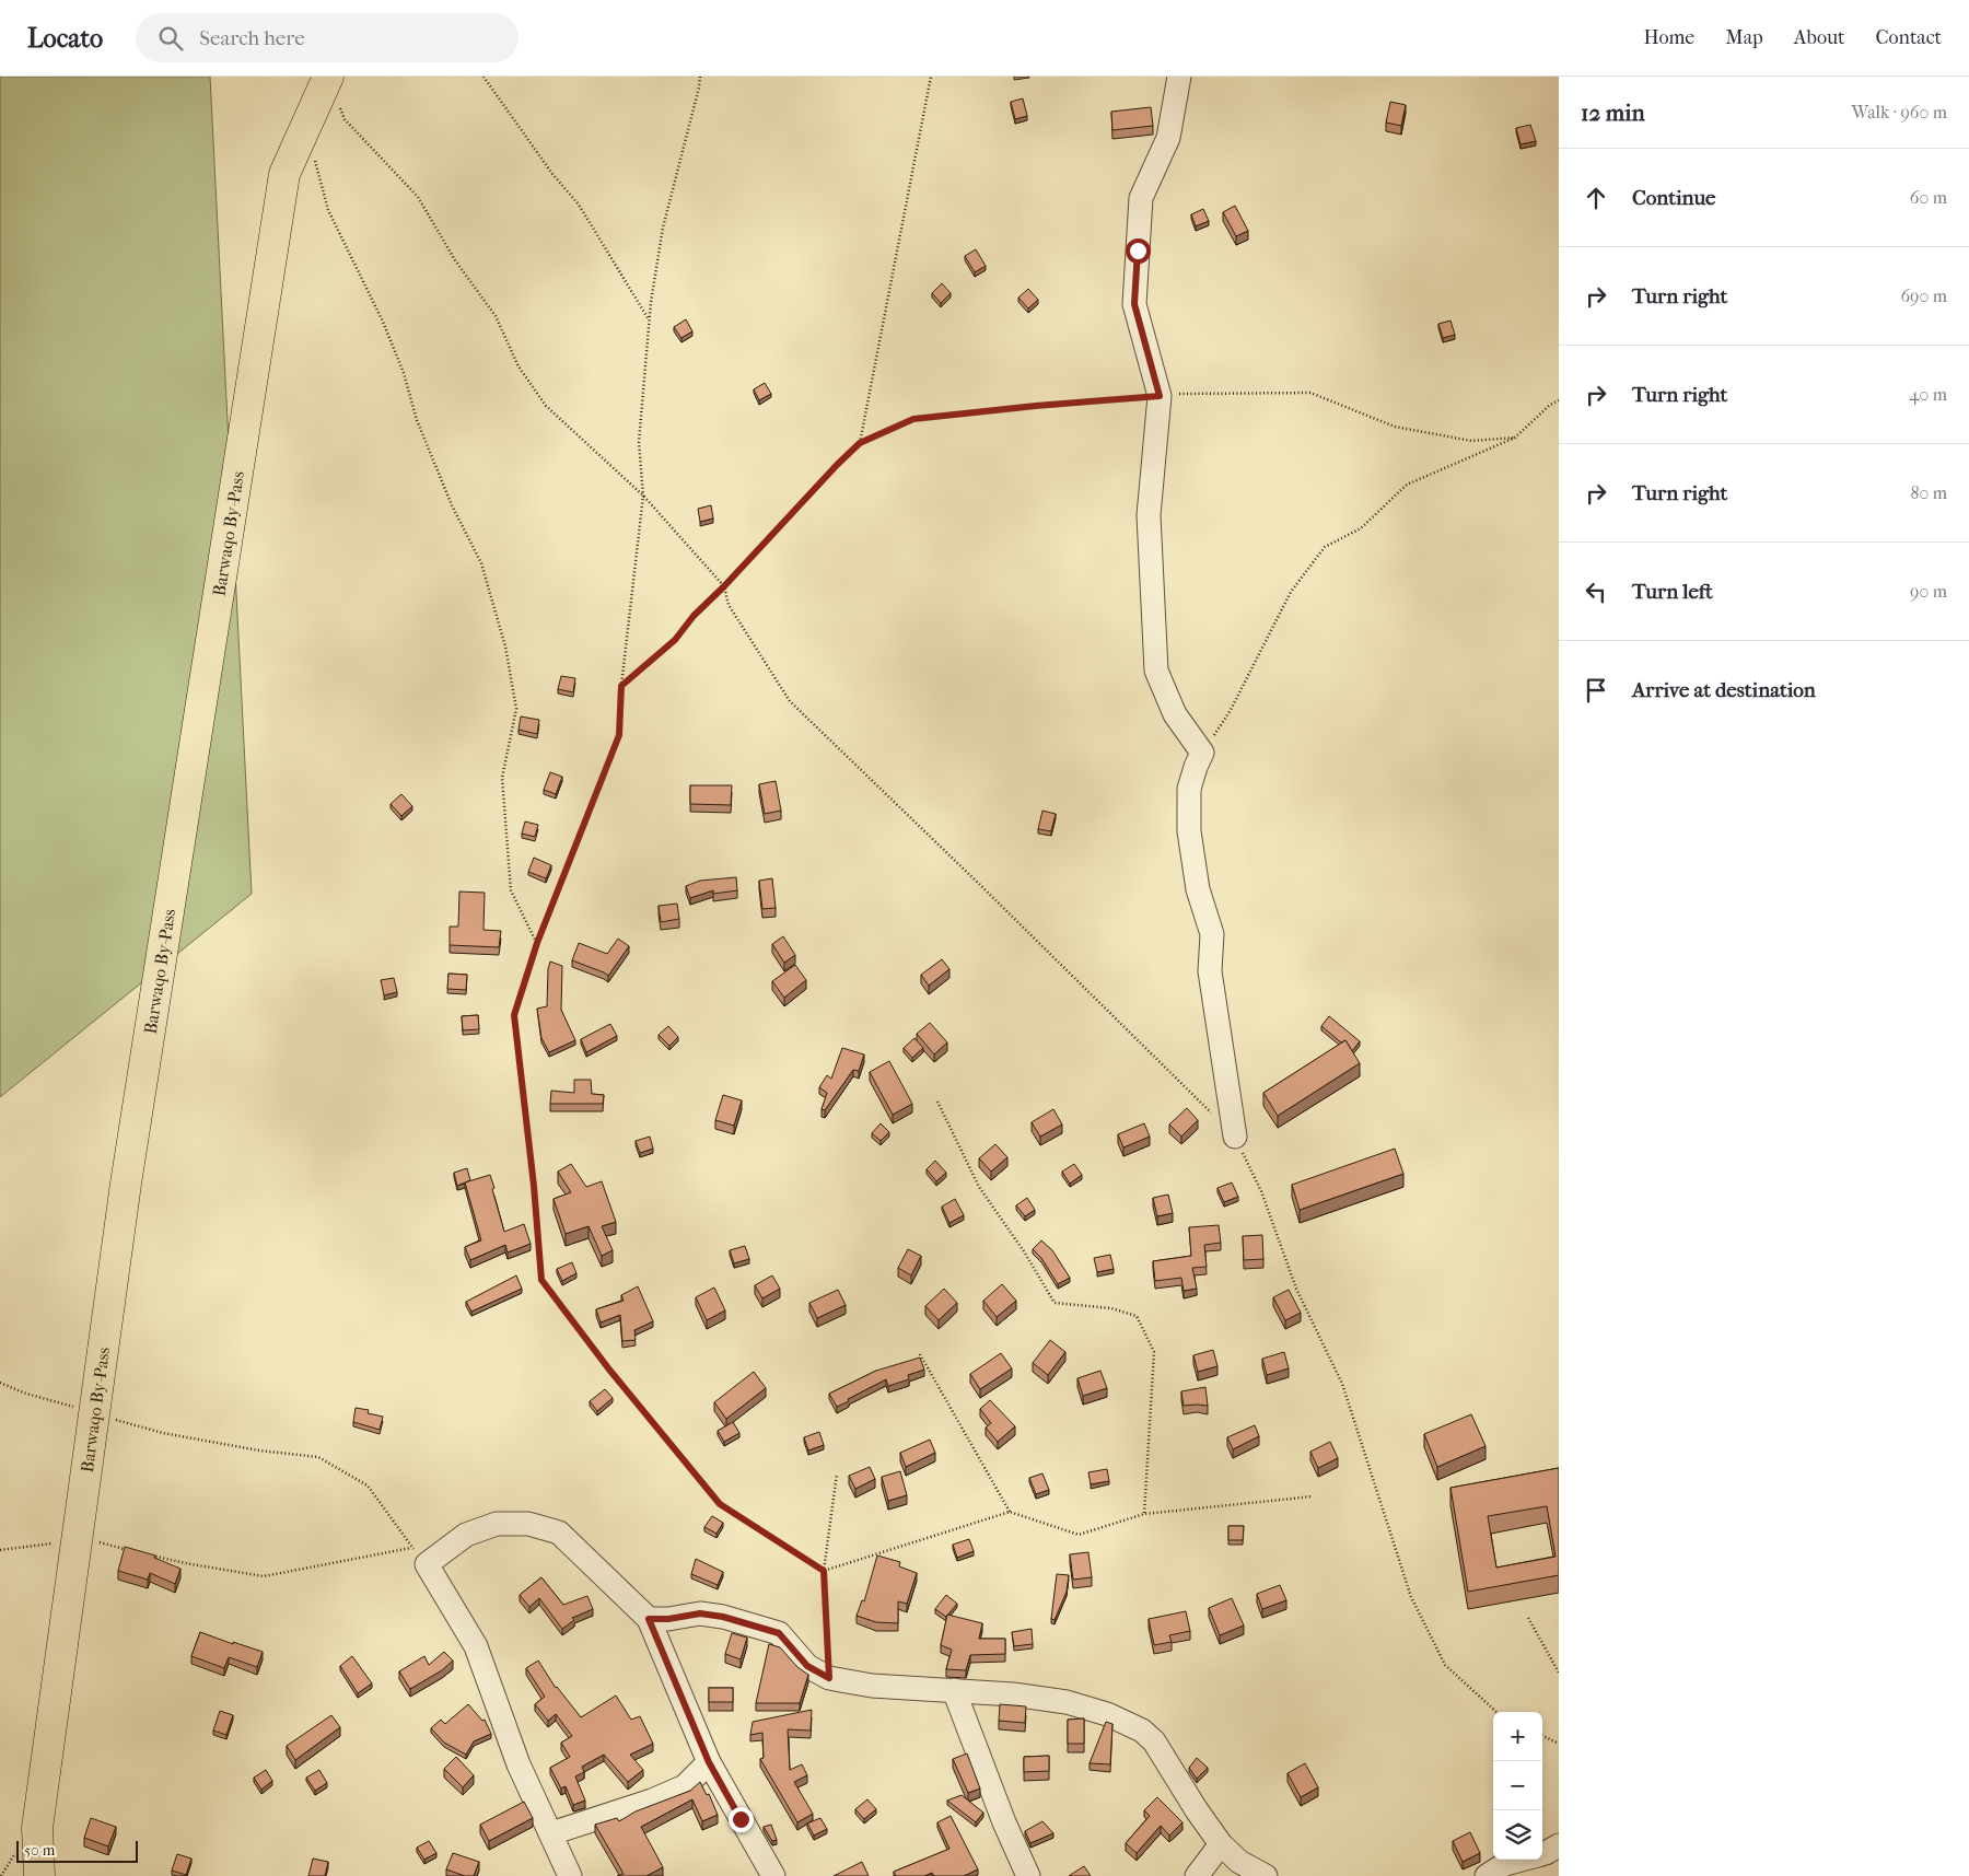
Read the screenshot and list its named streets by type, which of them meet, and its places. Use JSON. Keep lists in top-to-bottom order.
{
  "streets": {
    "highway": ["Barwaqo By-Pass"]
  },
  "scale_bar": "50 m",
  "page": {
    "header": "Locato",
    "search": "Search here",
    "nav": [
      "Home",
      "Map",
      "About",
      "Contact"
    ],
    "heading": ["12 min", "Walk · 960 m"],
    "list": [
      ["Continue", "60 m"],
      ["Turn right", "690 m"],
      ["Turn right", "40 m"],
      ["Turn right", "80 m"],
      ["Turn left", "90 m"],
      "Arrive at destination"
    ],
    "map_buttons": ["+", "−"],
    "scale": "50 m"
  }
}
